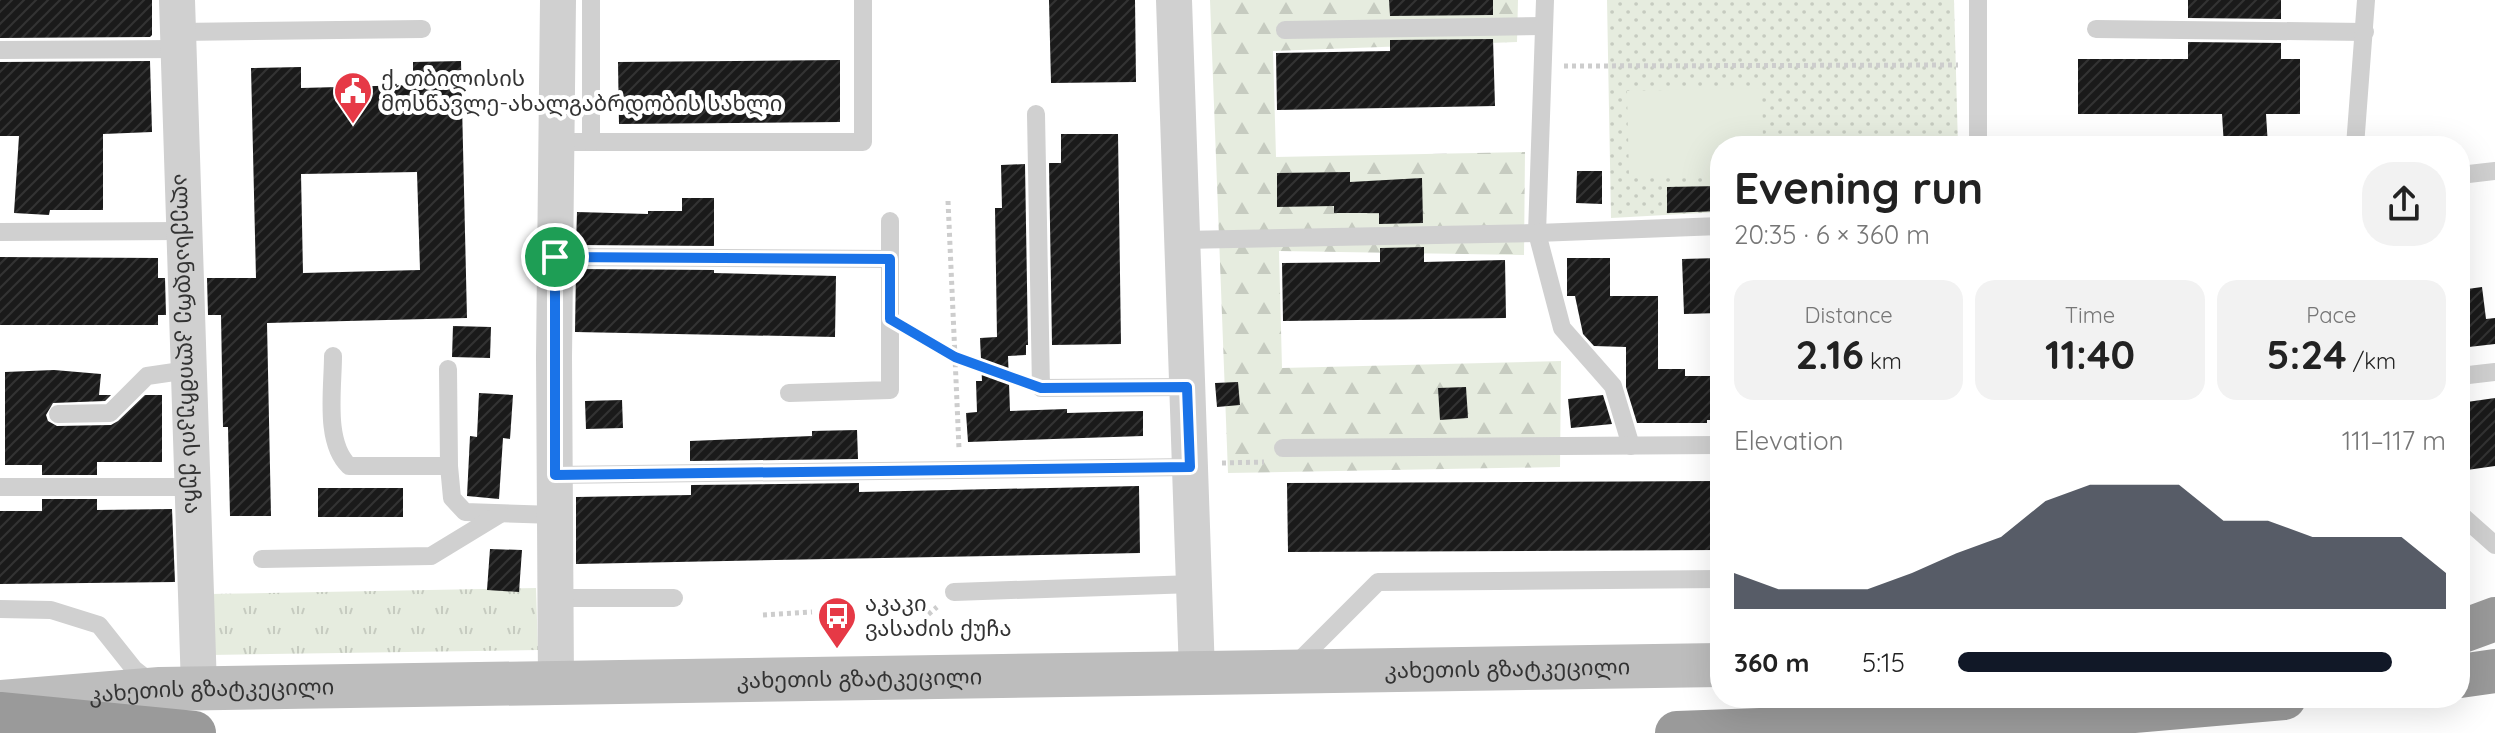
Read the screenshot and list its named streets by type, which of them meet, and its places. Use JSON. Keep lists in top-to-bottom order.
{
  "streets": {
    "street": ["ალექსანდრე კლიმჩუკის ქუჩა", "კახეთის გზატკეცილი"]
  },
  "crossings": [
    ["ალექსანდრე კლიმჩუკის ქუჩა", "კახეთის გზატკეცილი"]
  ],
  "places": {
    "public building": ["ქ. თბილისის მოსწავლე-ახალგაბრდობის სახლი"],
    "bus stop": ["აკაკი ვასაძის ქუჩა"]
  },
  "page": {
    "heading": ["Evening run", "20:35 · 6 × 360 m"],
    "stats": [
      ["Distance", "2.16 km"],
      ["Time", "11:40"],
      ["Pace", "5:24 /km"]
    ],
    "chart": ["Elevation", "111–117 m"],
    "list": [
      {
        "name": "360 m",
        "note": "5:15"
      }
    ]
  }
}
